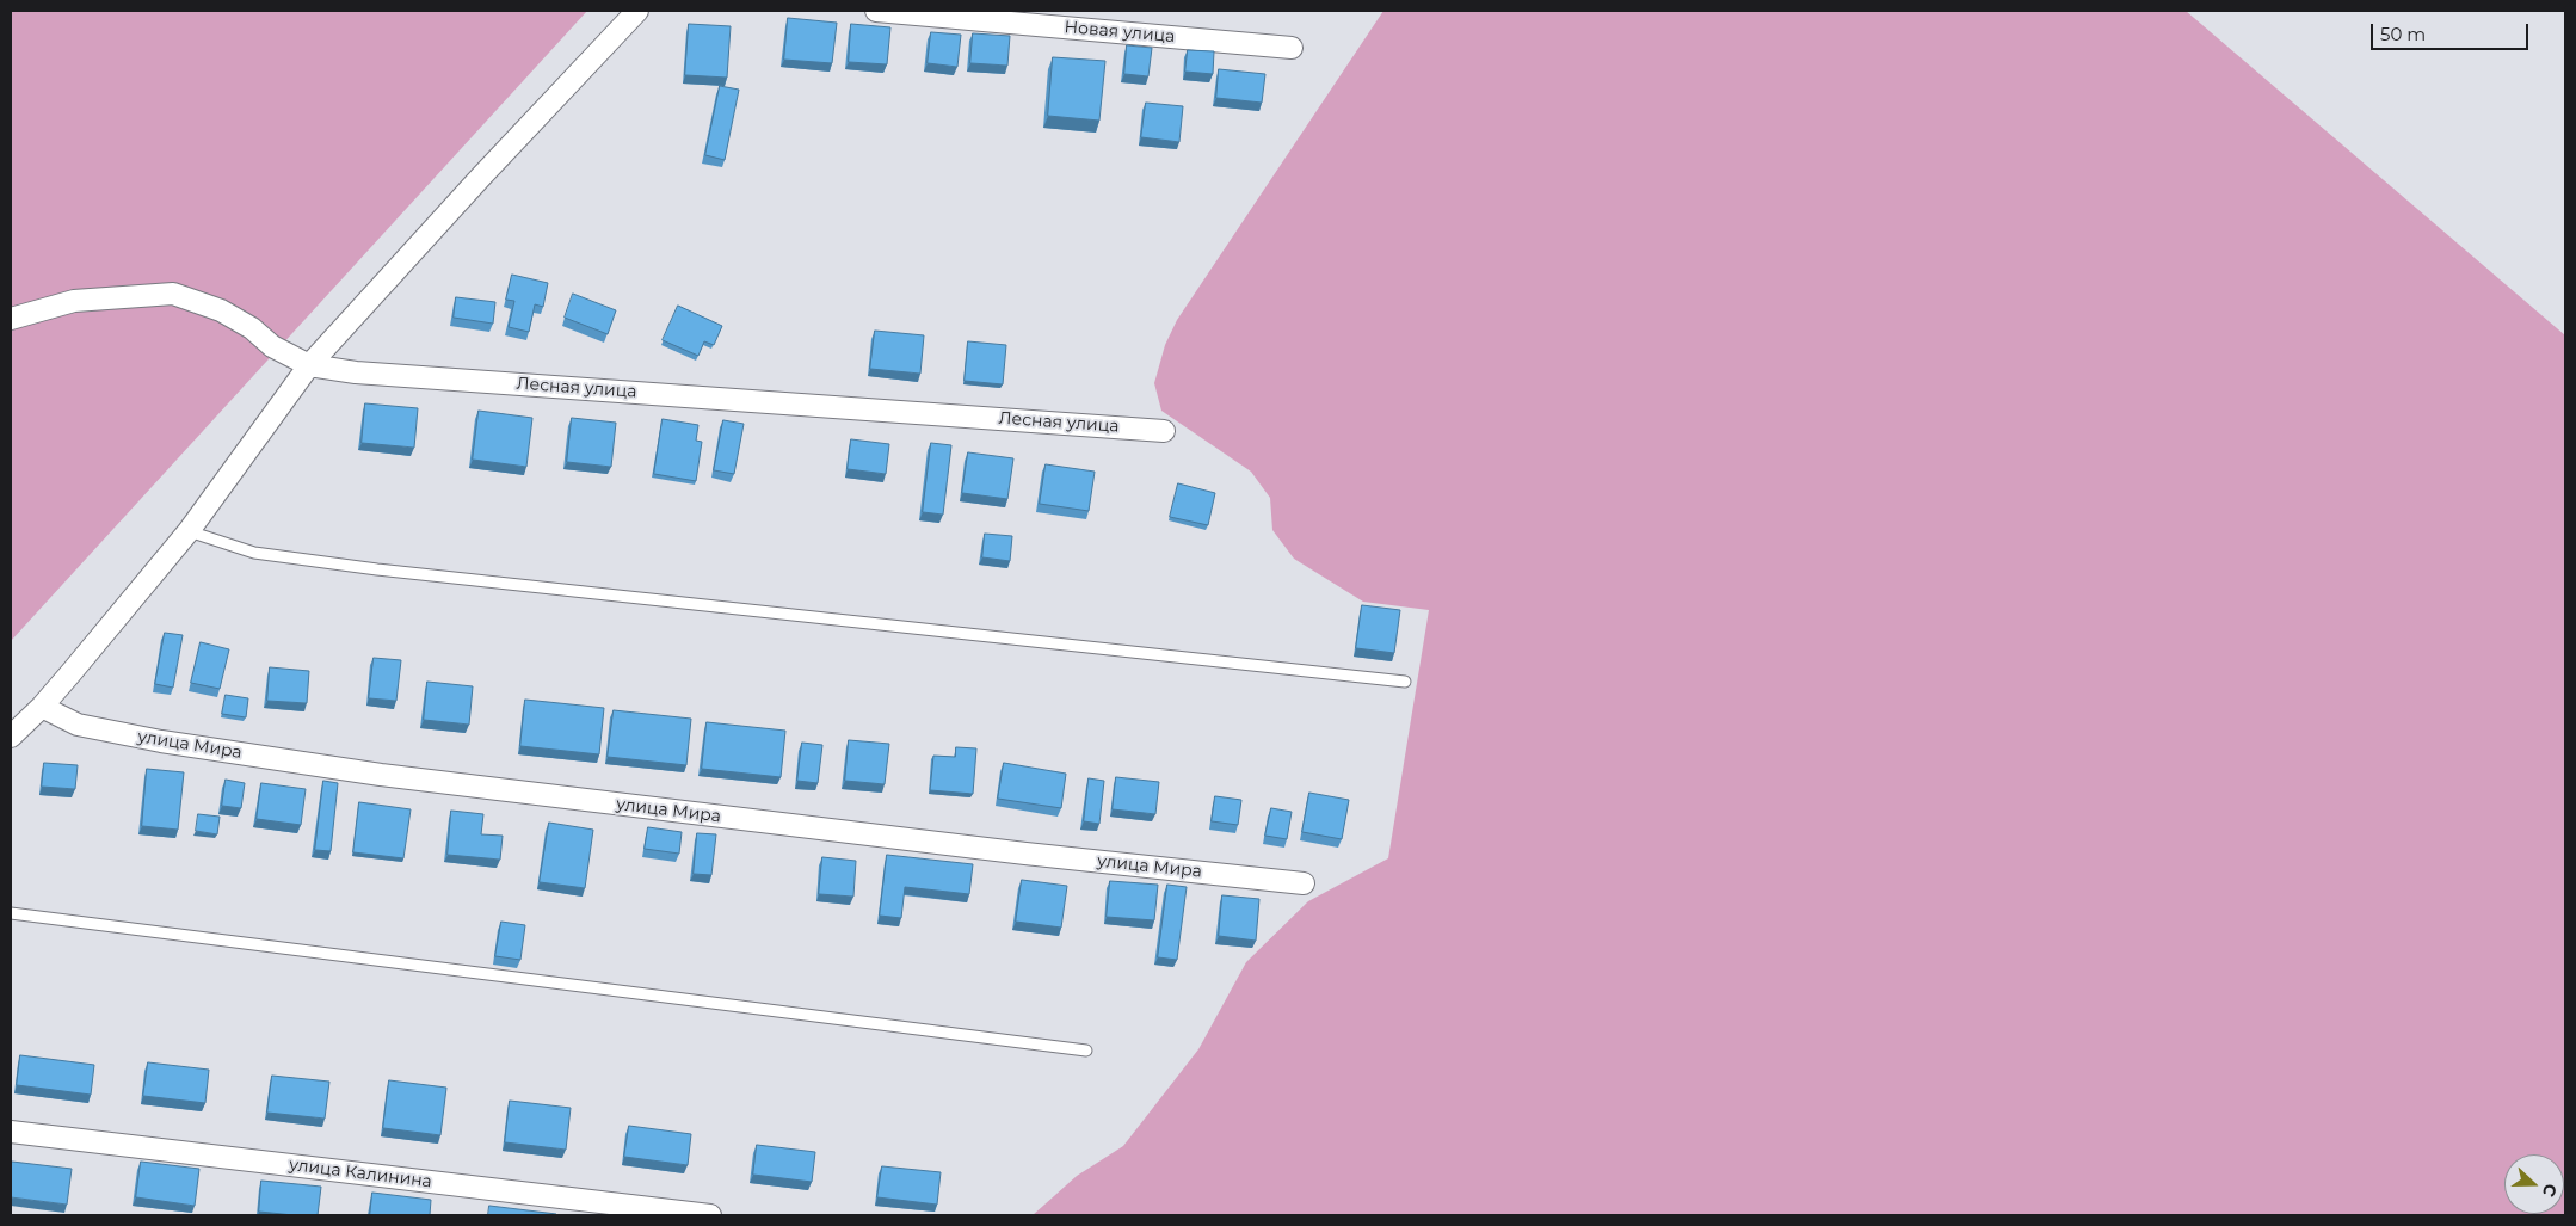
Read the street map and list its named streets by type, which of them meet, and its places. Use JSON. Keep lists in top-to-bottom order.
{
  "streets": {
    "street": [
      "Новая улица",
      "Лесная улица",
      "улица Мира",
      "улица Калинина"
    ]
  },
  "scale_bar": "50 m",
  "north": "right"
}
